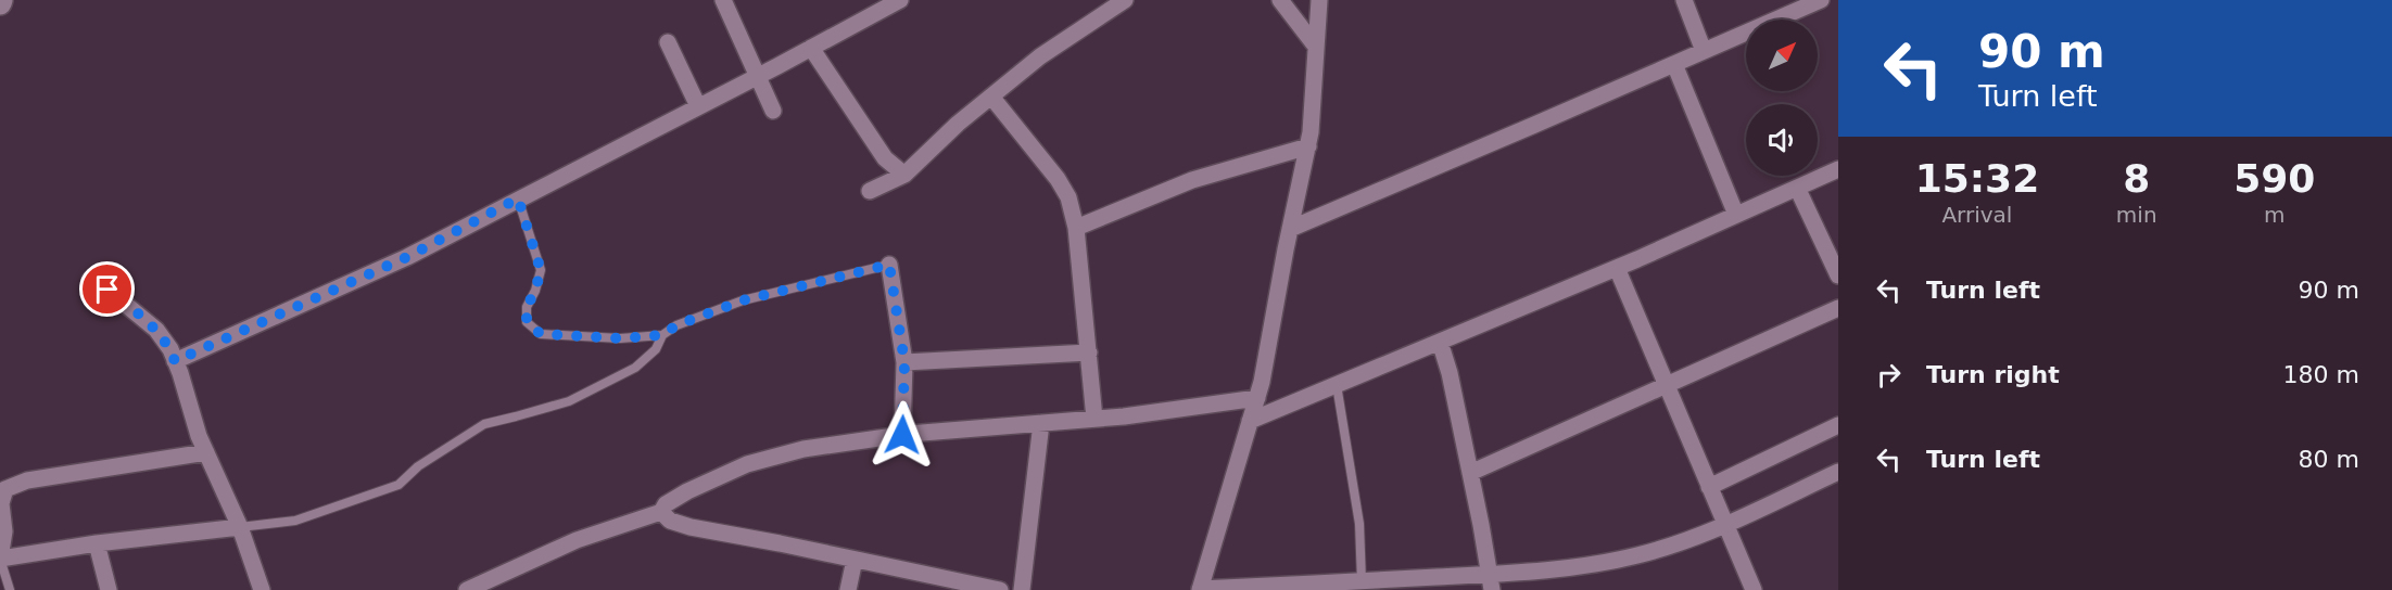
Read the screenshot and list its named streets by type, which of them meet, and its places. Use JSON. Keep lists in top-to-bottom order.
{
  "north": "top right",
  "page": {
    "turn": ["90 m", "Turn left"],
    "eta": [
      "15:32",
      "Arrival",
      "8",
      "min",
      "590",
      "m"
    ],
    "list": [
      {
        "name": "Turn left",
        "value": "90 m"
      },
      {
        "name": "Turn right",
        "value": "180 m"
      },
      {
        "name": "Turn left",
        "value": "80 m"
      }
    ]
  }
}
